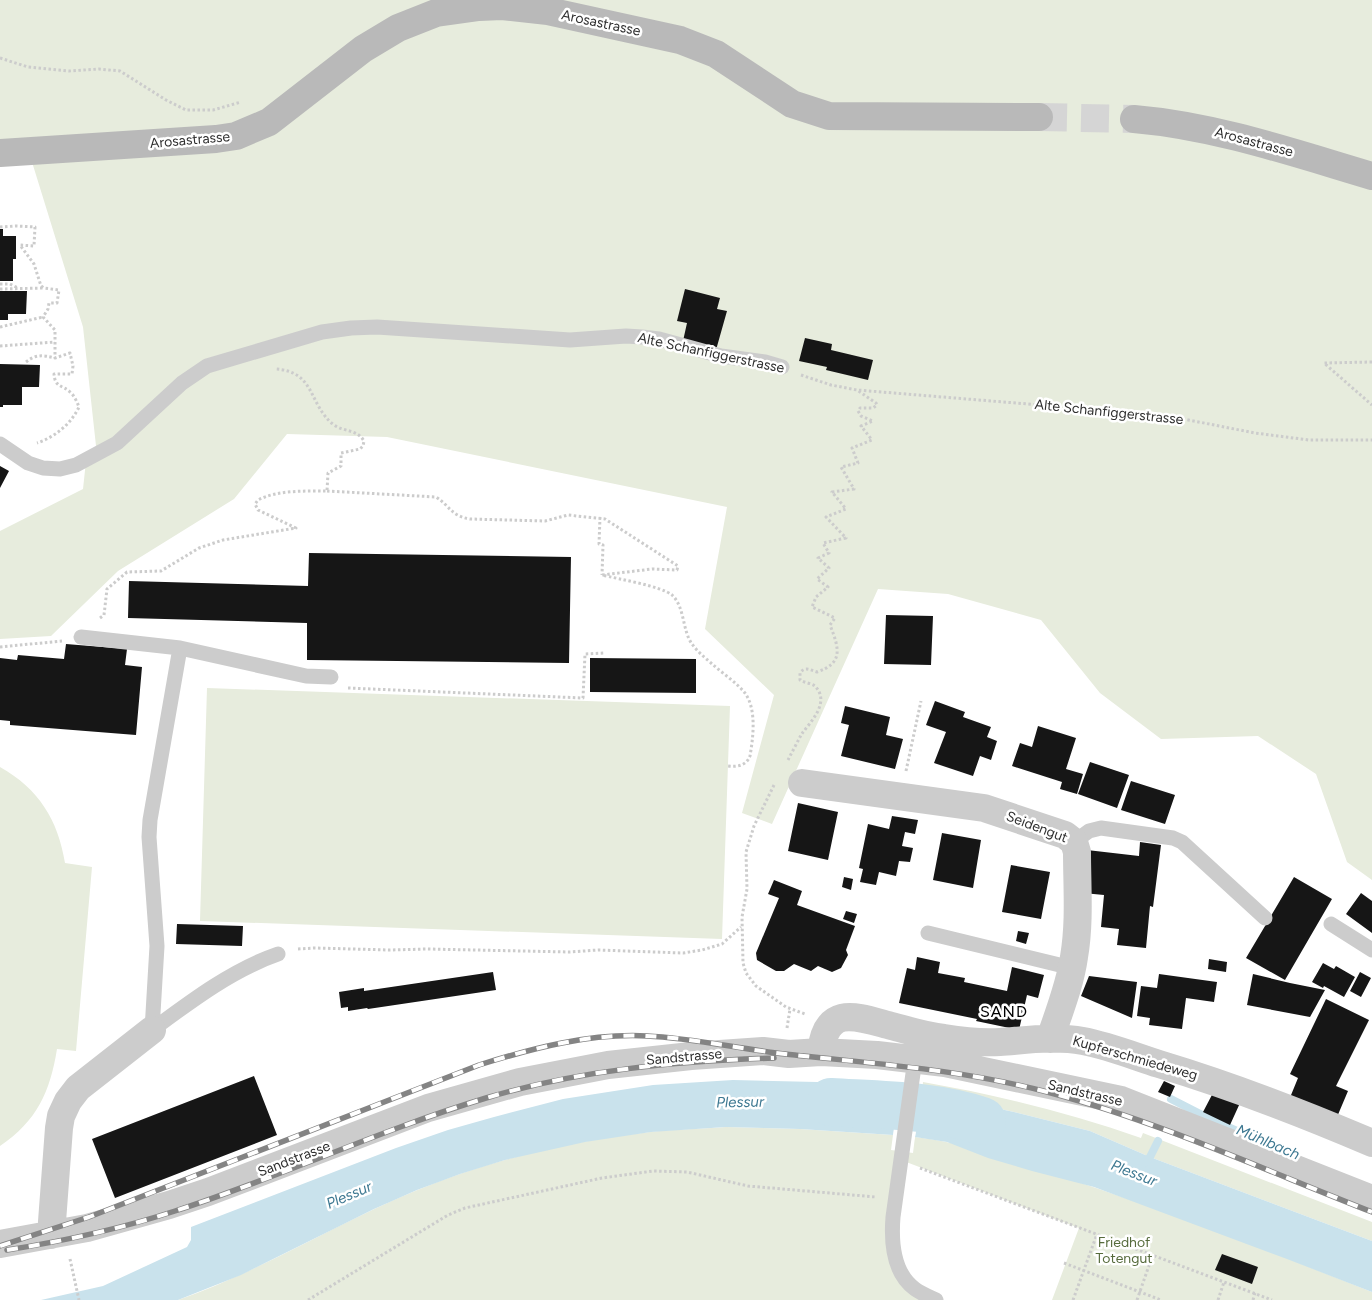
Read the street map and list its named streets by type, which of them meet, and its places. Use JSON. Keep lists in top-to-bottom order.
{
  "streets": {
    "main road": ["Arosastrasse"],
    "street": ["Seidengut", "Sandstrasse", "Kupferschmiedeweg"],
    "lane": ["Alte Schanfiggerstrasse"]
  },
  "crossings": [
    ["Seidengut", "Kupferschmiedeweg"]
  ],
  "districts": ["SAND"],
  "water": ["Plessur", "Mühlbach"],
  "parks": ["Friedhof Totengut"]
}
